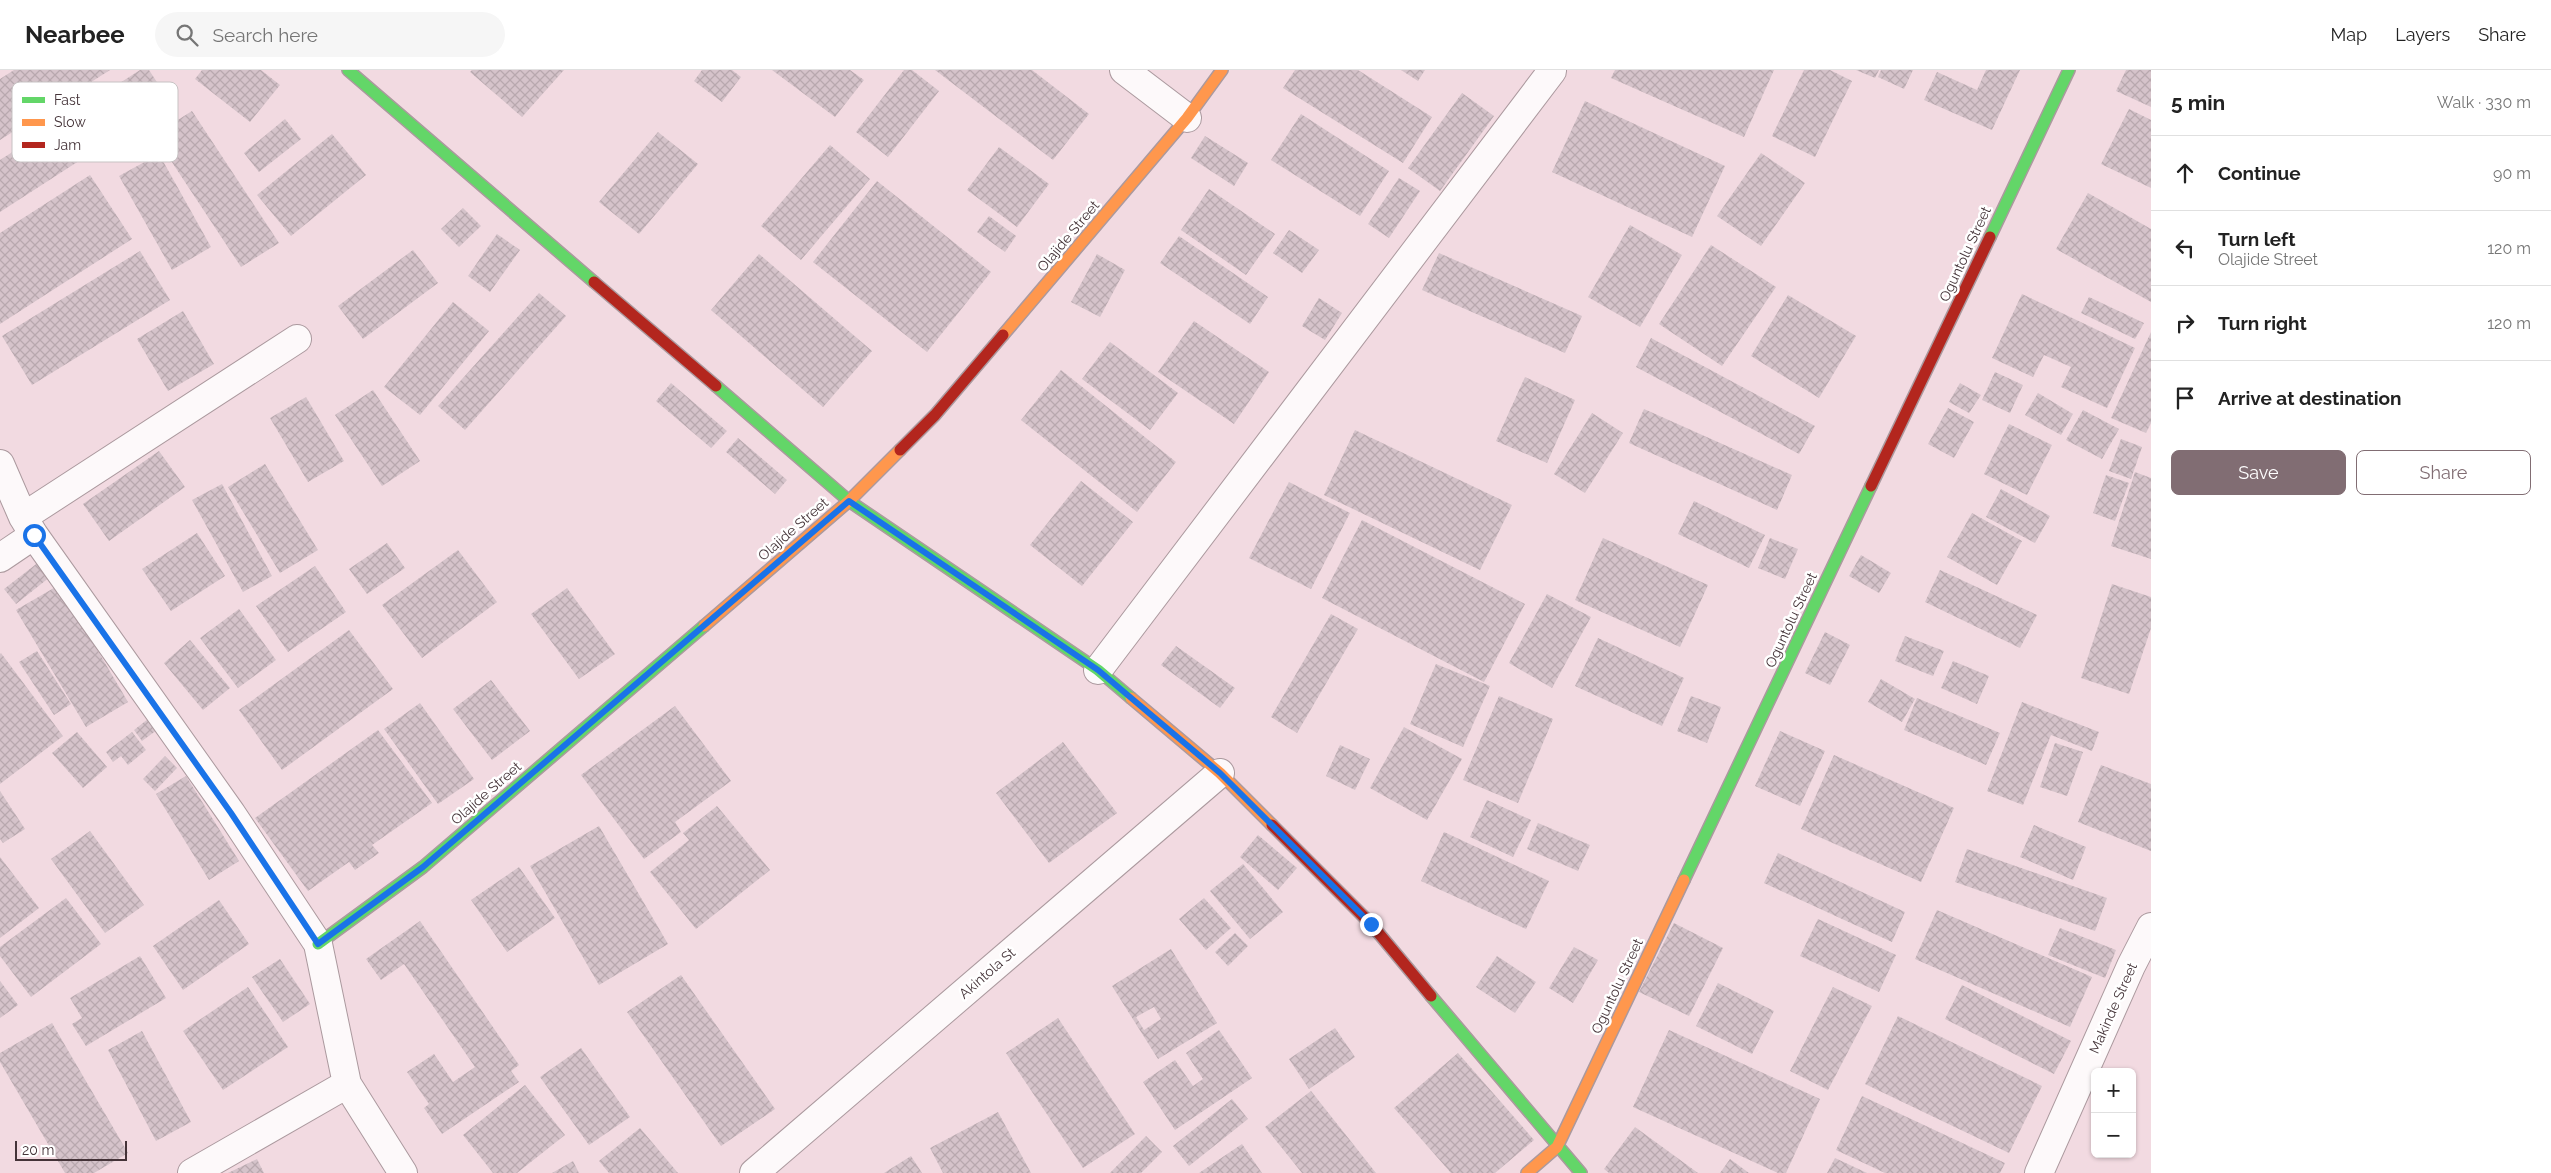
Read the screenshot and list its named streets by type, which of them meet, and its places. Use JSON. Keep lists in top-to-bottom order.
{
  "streets": {
    "street": [
      "Olajide Street",
      "Oguntolu Street",
      "Akintola St",
      "Makinde Street"
    ]
  },
  "legend": ["Fast", "Slow", "Jam"],
  "scale_bar": "20 m",
  "page": {
    "header": "Nearbee",
    "search": "Search here",
    "nav": ["Map", "Layers", "Share"],
    "heading": ["5 min", "Walk · 330 m"],
    "list": [
      ["Continue", "90 m"],
      ["Turn left", "Olajide Street", "120 m"],
      ["Turn right", "120 m"],
      "Arrive at destination"
    ],
    "buttons": ["Save", "Share"],
    "map_buttons": ["+", "−"],
    "scale": "20 m"
  }
}
